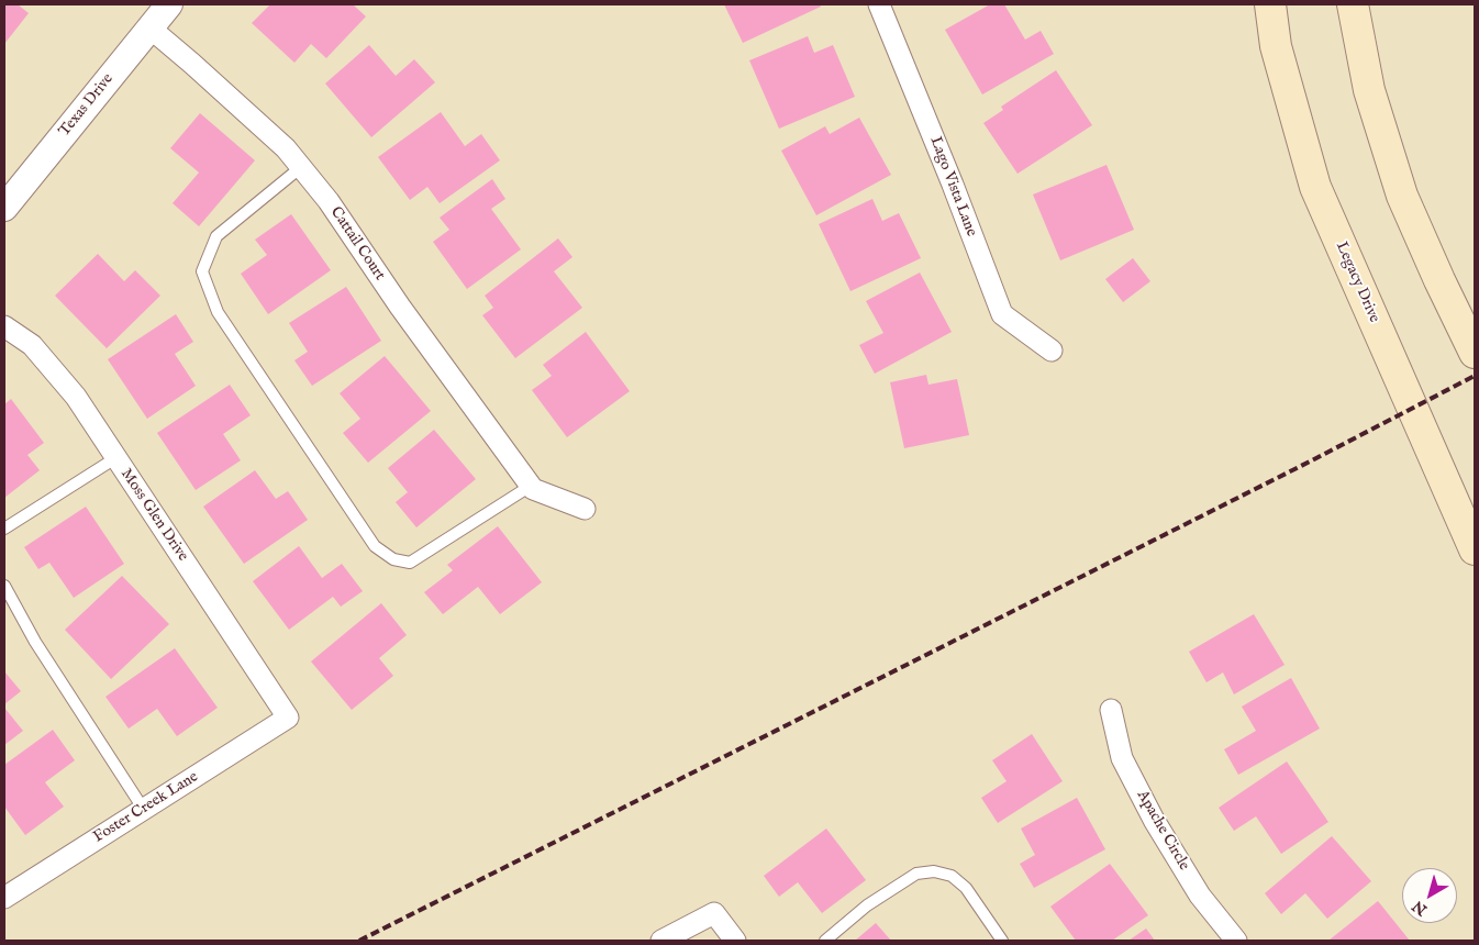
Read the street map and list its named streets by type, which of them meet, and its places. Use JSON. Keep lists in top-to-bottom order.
{
  "streets": {
    "main road": ["Legacy Drive"],
    "street": [
      "Texas Drive",
      "Lago Vista Lane",
      "Cattail Court",
      "Moss Glen Drive",
      "Foster Creek Lane",
      "Apache Circle"
    ]
  },
  "crossings": [
    ["Texas Drive", "Cattail Court"],
    ["Moss Glen Drive", "Foster Creek Lane"]
  ],
  "north": "bottom left"
}
